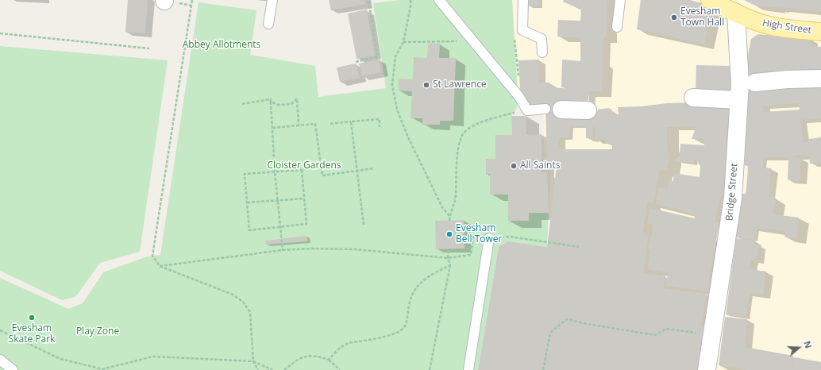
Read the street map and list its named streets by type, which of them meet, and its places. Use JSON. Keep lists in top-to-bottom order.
{
  "streets": {
    "main road": ["High Street"],
    "street": ["Bridge Street"]
  },
  "crossings": [
    ["High Street", "Bridge Street"]
  ],
  "parks": ["Abbey Allotments", "Cloister Gardens", "Play Zone"],
  "places": [
    "Evesham Town Hall",
    "St Lawrence",
    "All Saints",
    "Evesham Bell Tower",
    "Evesham Skate Park"
  ],
  "north": "right"
}
